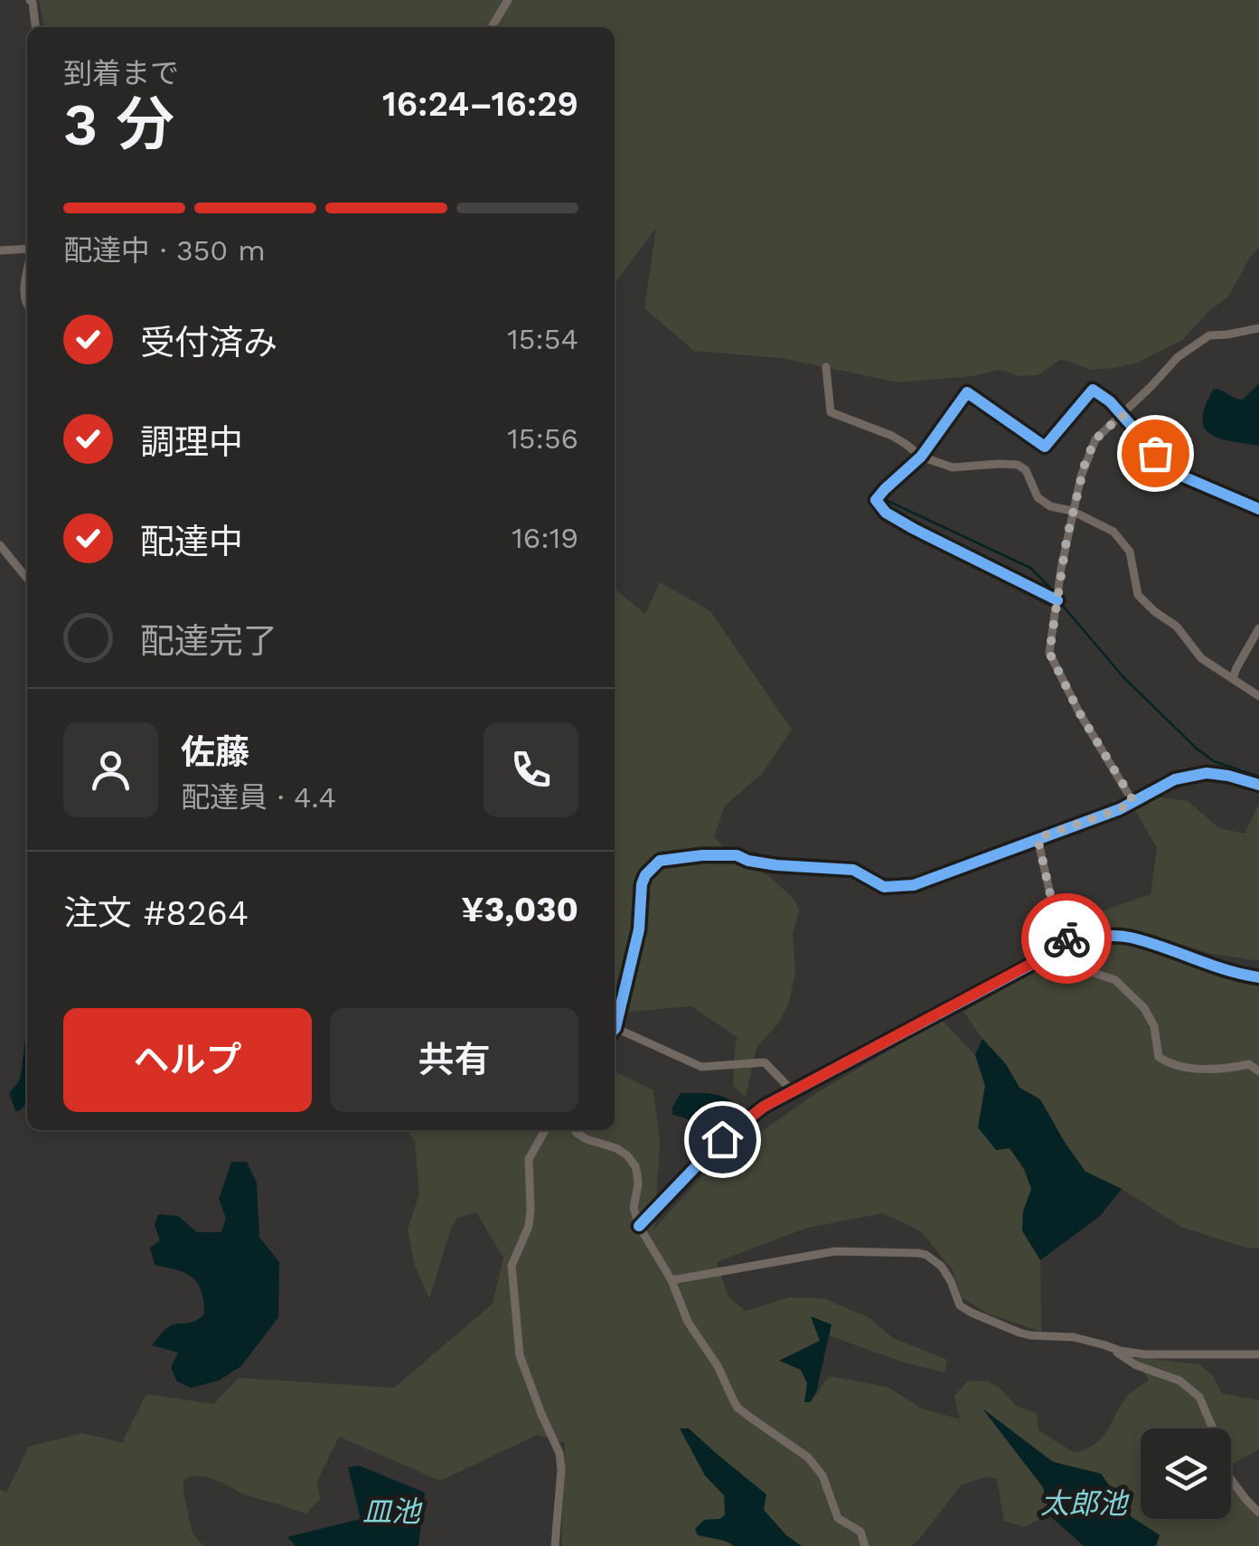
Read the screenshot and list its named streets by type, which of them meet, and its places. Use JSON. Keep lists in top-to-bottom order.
{
  "water": ["太郎池", "皿池"],
  "page": {
    "heading": ["3 分", "到着まで", "16:24–16:29"],
    "panel": [
      "佐藤",
      "配達員 · 4.4",
      "注文 #8264",
      "¥3,030"
    ],
    "bar": "配達中 · 350 m",
    "list": [
      ["受付済み", "15:54"],
      ["調理中", "15:56"],
      ["配達中", "16:19"],
      "配達完了"
    ],
    "buttons": ["ヘルプ", "共有"]
  }
}
